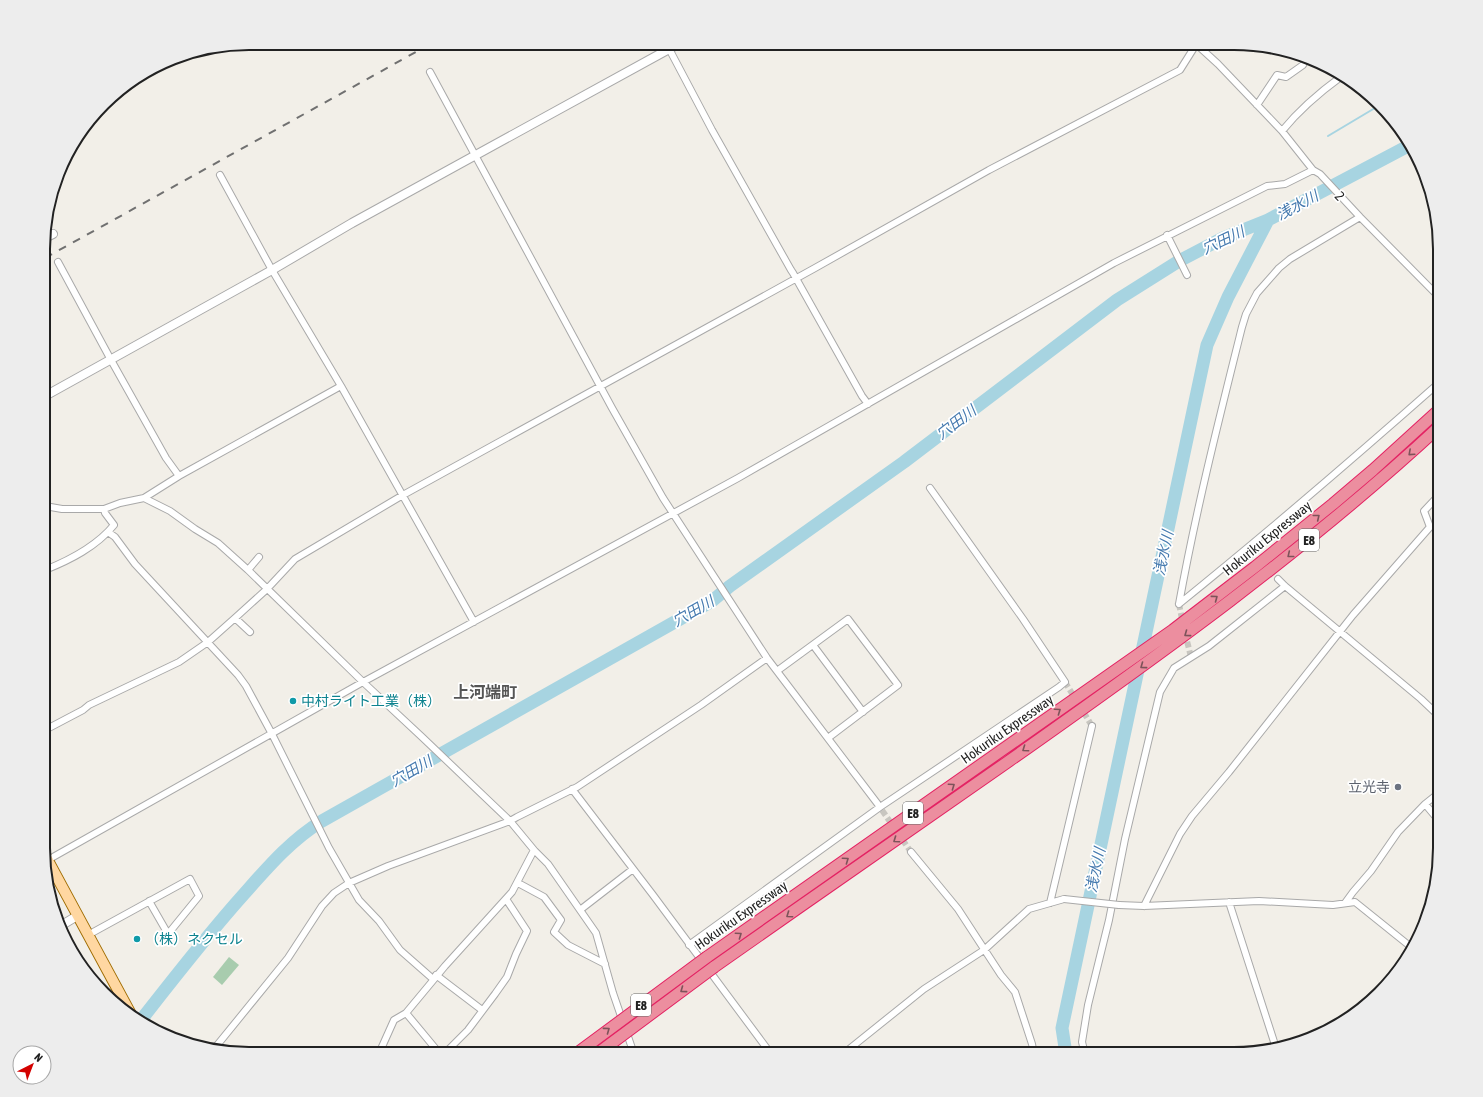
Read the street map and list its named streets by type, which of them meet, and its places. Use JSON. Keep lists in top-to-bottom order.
{
  "streets": {
    "highway": ["Hokuriku Expressway", "E8"],
    "street": ["2"]
  },
  "districts": ["上河端町"],
  "water": ["浅水川", "穴田川"],
  "places": ["中村ライト工業（株）", "立光寺", "（株）ネクセル"],
  "north": "top right"
}
